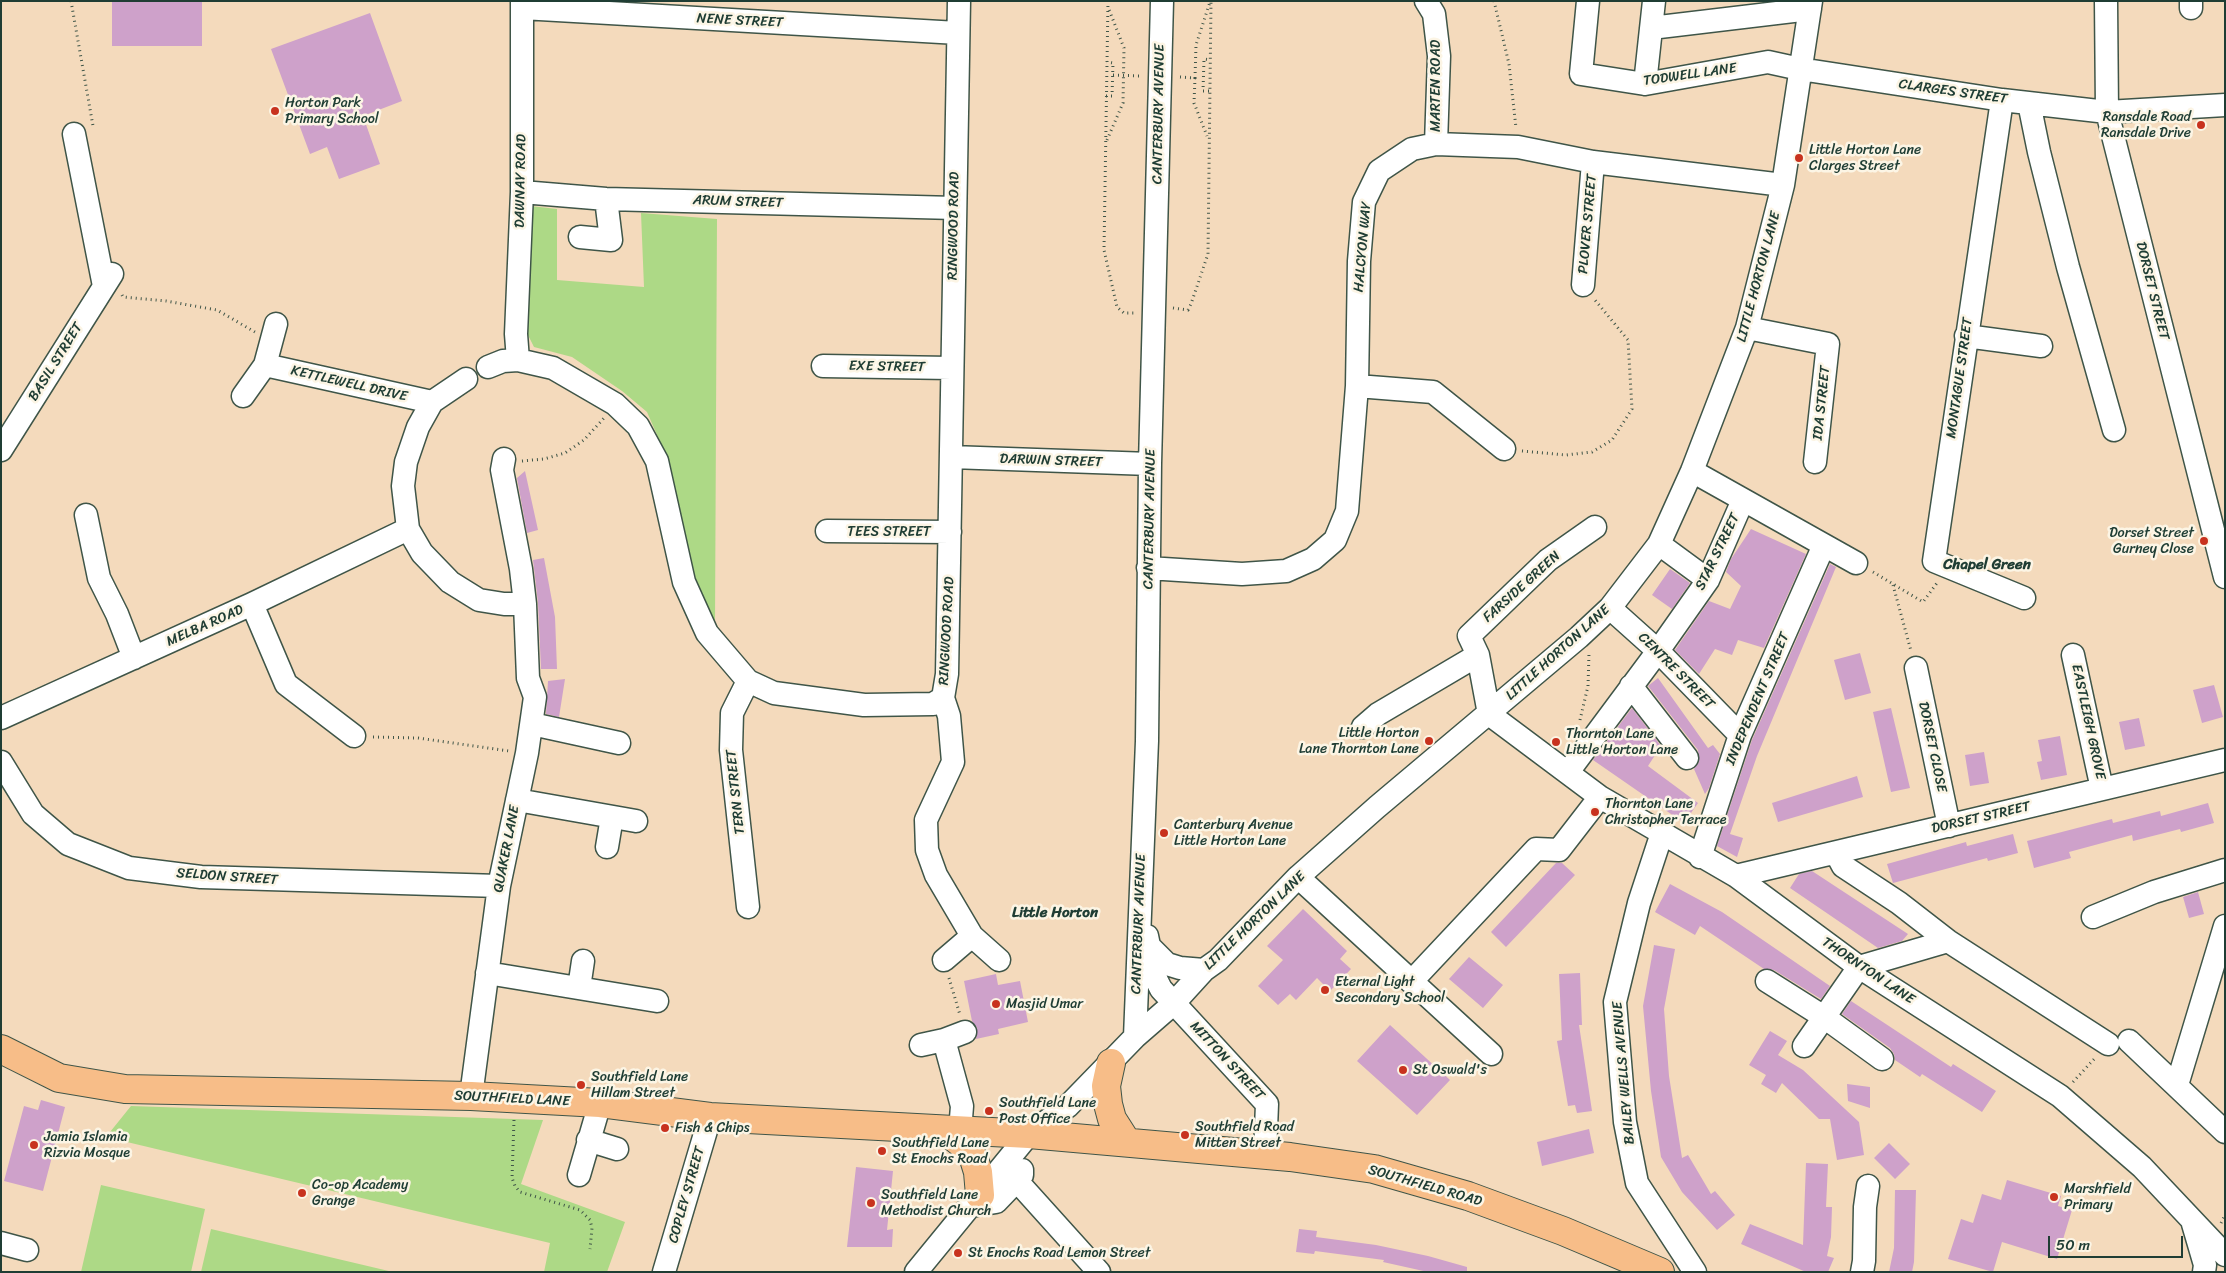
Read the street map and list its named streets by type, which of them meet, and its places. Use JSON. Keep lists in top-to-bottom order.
{
  "streets": {
    "main road": ["SOUTHFIELD LANE", "SOUTHFIELD ROAD"],
    "street": [
      "NENE STREET",
      "TODWELL LANE",
      "MARTEN ROAD",
      "CLARGES STREET",
      "CANTERBURY AVENUE",
      "DAWNAY ROAD",
      "ARUM STREET",
      "PLOVER STREET",
      "RINGWOOD ROAD",
      "HALCYON WAY",
      "LITTLE HORTON LANE",
      "DORSET STREET",
      "BASIL STREET",
      "EXE STREET",
      "MONTAGUE STREET",
      "KETTLEWELL DRIVE",
      "IDA STREET",
      "DARWIN STREET",
      "TEES STREET",
      "STAR STREET",
      "FARSIDE GREEN",
      "MELBA ROAD",
      "CENTRE STREET",
      "INDEPENDENT STREET",
      "EASTLEIGH GROVE",
      "DORSET CLOSE",
      "TERN STREET",
      "QUAKER LANE",
      "SELDON STREET",
      "THORNTON LANE",
      "MITTON STREET",
      "BAILEY WELLS AVENUE",
      "COPLEY STREET"
    ]
  },
  "crossings": [
    ["NENE STREET", "DAWNAY ROAD"],
    ["NENE STREET", "RINGWOOD ROAD"],
    ["TODWELL LANE", "CLARGES STREET"],
    ["TODWELL LANE", "LITTLE HORTON LANE"],
    ["MARTEN ROAD", "HALCYON WAY"],
    ["CLARGES STREET", "LITTLE HORTON LANE"],
    ["CLARGES STREET", "DORSET STREET"],
    ["CLARGES STREET", "MONTAGUE STREET"],
    ["CANTERBURY AVENUE", "HALCYON WAY"],
    ["CANTERBURY AVENUE", "LITTLE HORTON LANE"],
    ["CANTERBURY AVENUE", "DARWIN STREET"],
    ["CANTERBURY AVENUE", "MITTON STREET"],
    ["DAWNAY ROAD", "ARUM STREET"],
    ["DAWNAY ROAD", "RINGWOOD ROAD"],
    ["ARUM STREET", "RINGWOOD ROAD"],
    ["PLOVER STREET", "HALCYON WAY"],
    ["RINGWOOD ROAD", "EXE STREET"],
    ["RINGWOOD ROAD", "DARWIN STREET"],
    ["RINGWOOD ROAD", "TEES STREET"],
    ["RINGWOOD ROAD", "TERN STREET"],
    ["HALCYON WAY", "LITTLE HORTON LANE"],
    ["LITTLE HORTON LANE", "IDA STREET"],
    ["LITTLE HORTON LANE", "FARSIDE GREEN"],
    ["LITTLE HORTON LANE", "CENTRE STREET"],
    ["LITTLE HORTON LANE", "THORNTON LANE"],
    ["LITTLE HORTON LANE", "MITTON STREET"],
    ["LITTLE HORTON LANE", "SOUTHFIELD LANE"],
    ["LITTLE HORTON LANE", "SOUTHFIELD ROAD"],
    ["DORSET STREET", "EASTLEIGH GROVE"],
    ["DORSET STREET", "DORSET CLOSE"],
    ["DORSET STREET", "THORNTON LANE"],
    ["STAR STREET", "CENTRE STREET"],
    ["STAR STREET", "THORNTON LANE"],
    ["FARSIDE GREEN", "THORNTON LANE"],
    ["CENTRE STREET", "INDEPENDENT STREET"],
    ["INDEPENDENT STREET", "THORNTON LANE"],
    ["QUAKER LANE", "SELDON STREET"],
    ["QUAKER LANE", "SOUTHFIELD LANE"],
    ["THORNTON LANE", "BAILEY WELLS AVENUE"],
    ["MITTON STREET", "SOUTHFIELD ROAD"],
    ["SOUTHFIELD LANE", "SOUTHFIELD ROAD"],
    ["SOUTHFIELD LANE", "COPLEY STREET"]
  ],
  "districts": ["Chapel Green", "Little Horton"],
  "places": [
    "Horton Park Primary School",
    "Ransdale Road Ransdale Drive",
    "Little Horton Lane Clarges Street",
    "Dorset Street Gurney Close",
    "Little Horton Lane Thornton Lane",
    "Thornton Lane Little Horton Lane",
    "Thornton Lane Christopher Terrace",
    "Canterbury Avenue Little Horton Lane",
    "Eternal Light Secondary School",
    "Masjid Umar",
    "St Oswald's",
    "Southfield Lane Hillam Street",
    "Southfield Lane Post Office",
    "Fish & Chips",
    "Southfield Road Mitten Street",
    "Jamia Islamia Rizvia Mosque",
    "Southfield Lane St Enochs Road",
    "Co-op Academy Grange",
    "Marshfield Primary",
    "Southfield Lane Methodist Church",
    "St Enochs Road Lemon Street"
  ],
  "scale_bar": "50 m"
}
